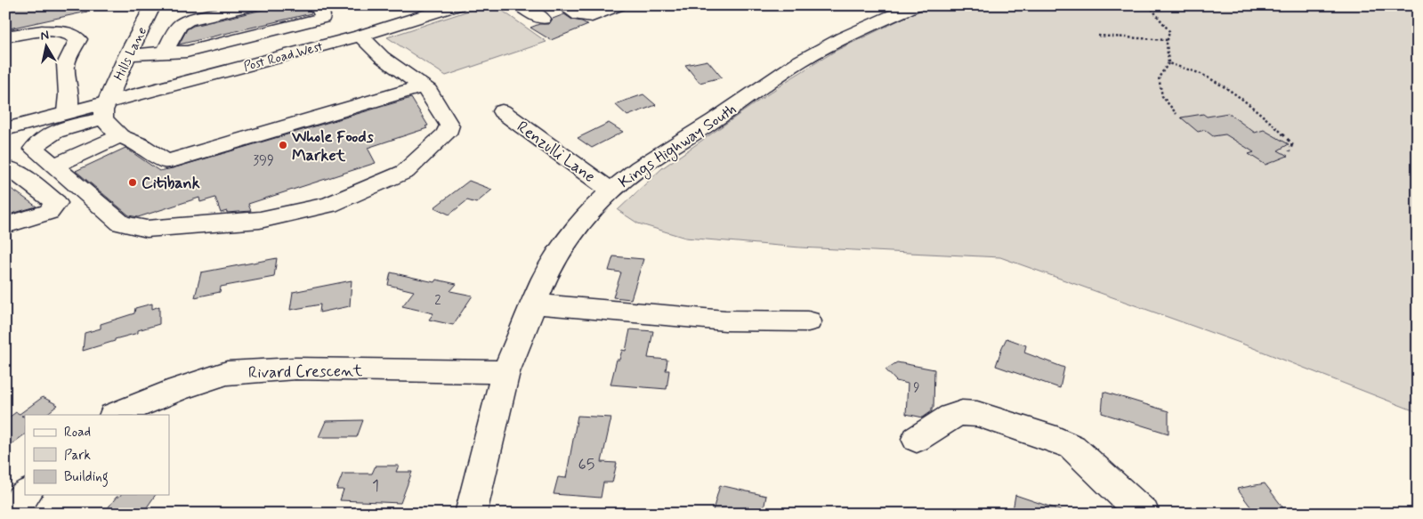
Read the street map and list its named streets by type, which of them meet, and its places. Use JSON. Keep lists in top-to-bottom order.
{
  "streets": {
    "street": [
      "Hills Lane",
      "Post Road West",
      "Kings Highway South",
      "Renzulli Lane",
      "Rivard Crescent"
    ]
  },
  "crossings": [
    ["Hills Lane", "Post Road West"],
    ["Kings Highway South", "Renzulli Lane"],
    ["Kings Highway South", "Rivard Crescent"]
  ],
  "places": ["Whole Foods Market", "Citibank"],
  "house_numbers": [
    "399",
    "2",
    "9",
    "65",
    "1"
  ],
  "legend": ["Road", "Park", "Building"],
  "north": "top"
}
